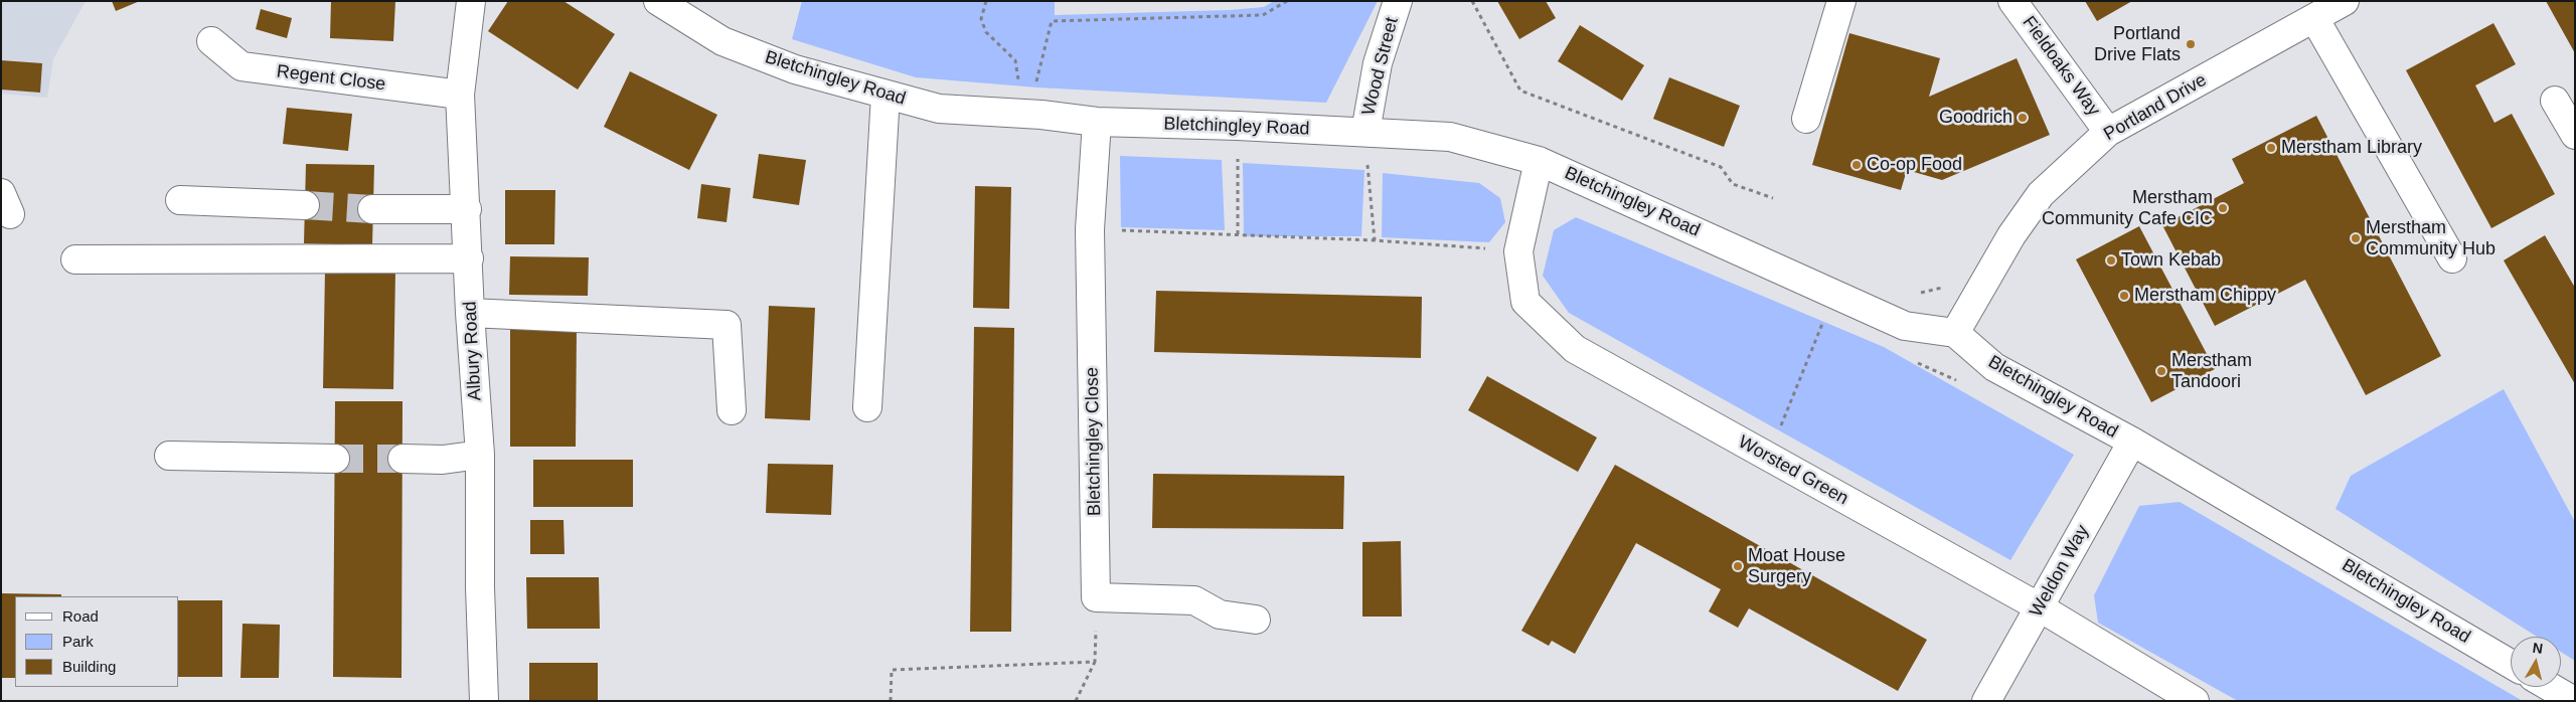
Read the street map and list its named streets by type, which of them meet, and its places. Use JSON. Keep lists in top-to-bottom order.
{
  "streets": {
    "street": [
      "Wood Street",
      "Fieldoaks Way",
      "Regent Close",
      "Bletchingley Road",
      "Portland Drive",
      "Albury Road",
      "Bletchingley Close",
      "Worsted Green",
      "Weldon Way"
    ]
  },
  "crossings": [
    ["Wood Street", "Bletchingley Road"],
    ["Fieldoaks Way", "Portland Drive"],
    ["Regent Close", "Albury Road"],
    ["Bletchingley Road", "Portland Drive"],
    ["Bletchingley Road", "Bletchingley Close"],
    ["Bletchingley Road", "Worsted Green"],
    ["Bletchingley Road", "Weldon Way"],
    ["Worsted Green", "Weldon Way"]
  ],
  "places": [
    "Portland Drive Flats",
    "Goodrich",
    "Merstham Library",
    "Co-op Food",
    "Merstham Community Cafe CIC",
    "Merstham Community Hub",
    "Town Kebab",
    "Merstham Chippy",
    "Merstham Tandoori",
    "Moat House Surgery"
  ],
  "legend": ["Road", "Park", "Building"],
  "north": "top"
}
